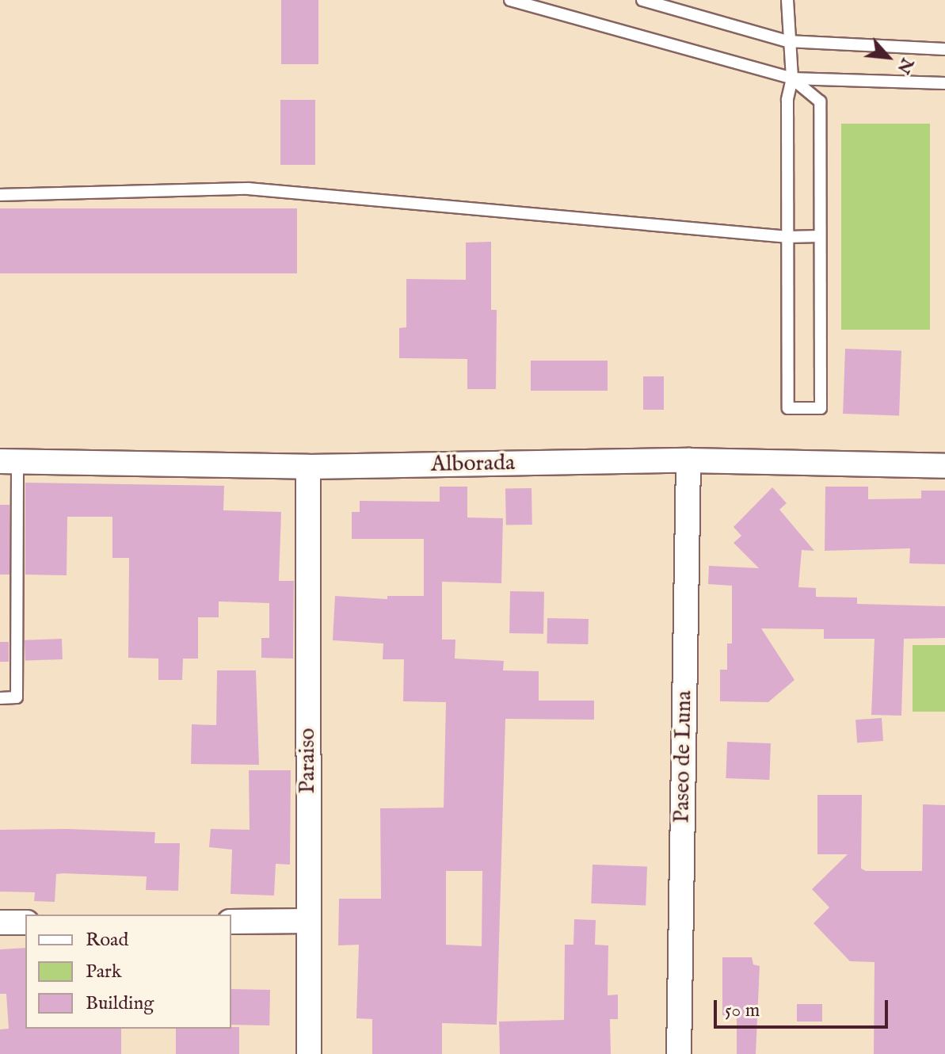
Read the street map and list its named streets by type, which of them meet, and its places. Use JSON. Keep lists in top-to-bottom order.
{
  "streets": {
    "street": ["Alborada", "Paseo de Luna", "Paraiso"]
  },
  "crossings": [
    ["Alborada", "Paseo de Luna"],
    ["Alborada", "Paraiso"]
  ],
  "legend": ["Road", "Park", "Building"],
  "scale_bar": "50 m",
  "north": "bottom right"
}
